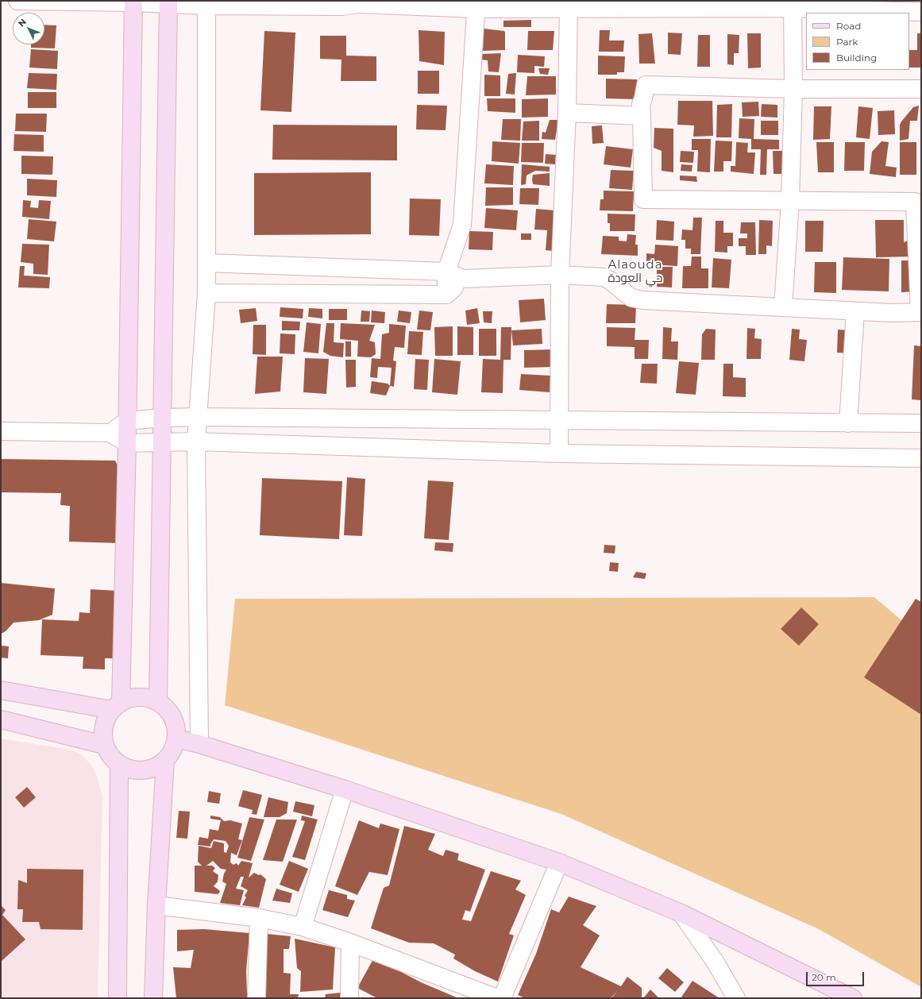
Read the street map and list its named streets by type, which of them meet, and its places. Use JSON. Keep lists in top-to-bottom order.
{
  "districts": ["Alaouda حي العودة"],
  "legend": ["Road", "Park", "Building"],
  "scale_bar": "20 m",
  "north": "top left"
}
